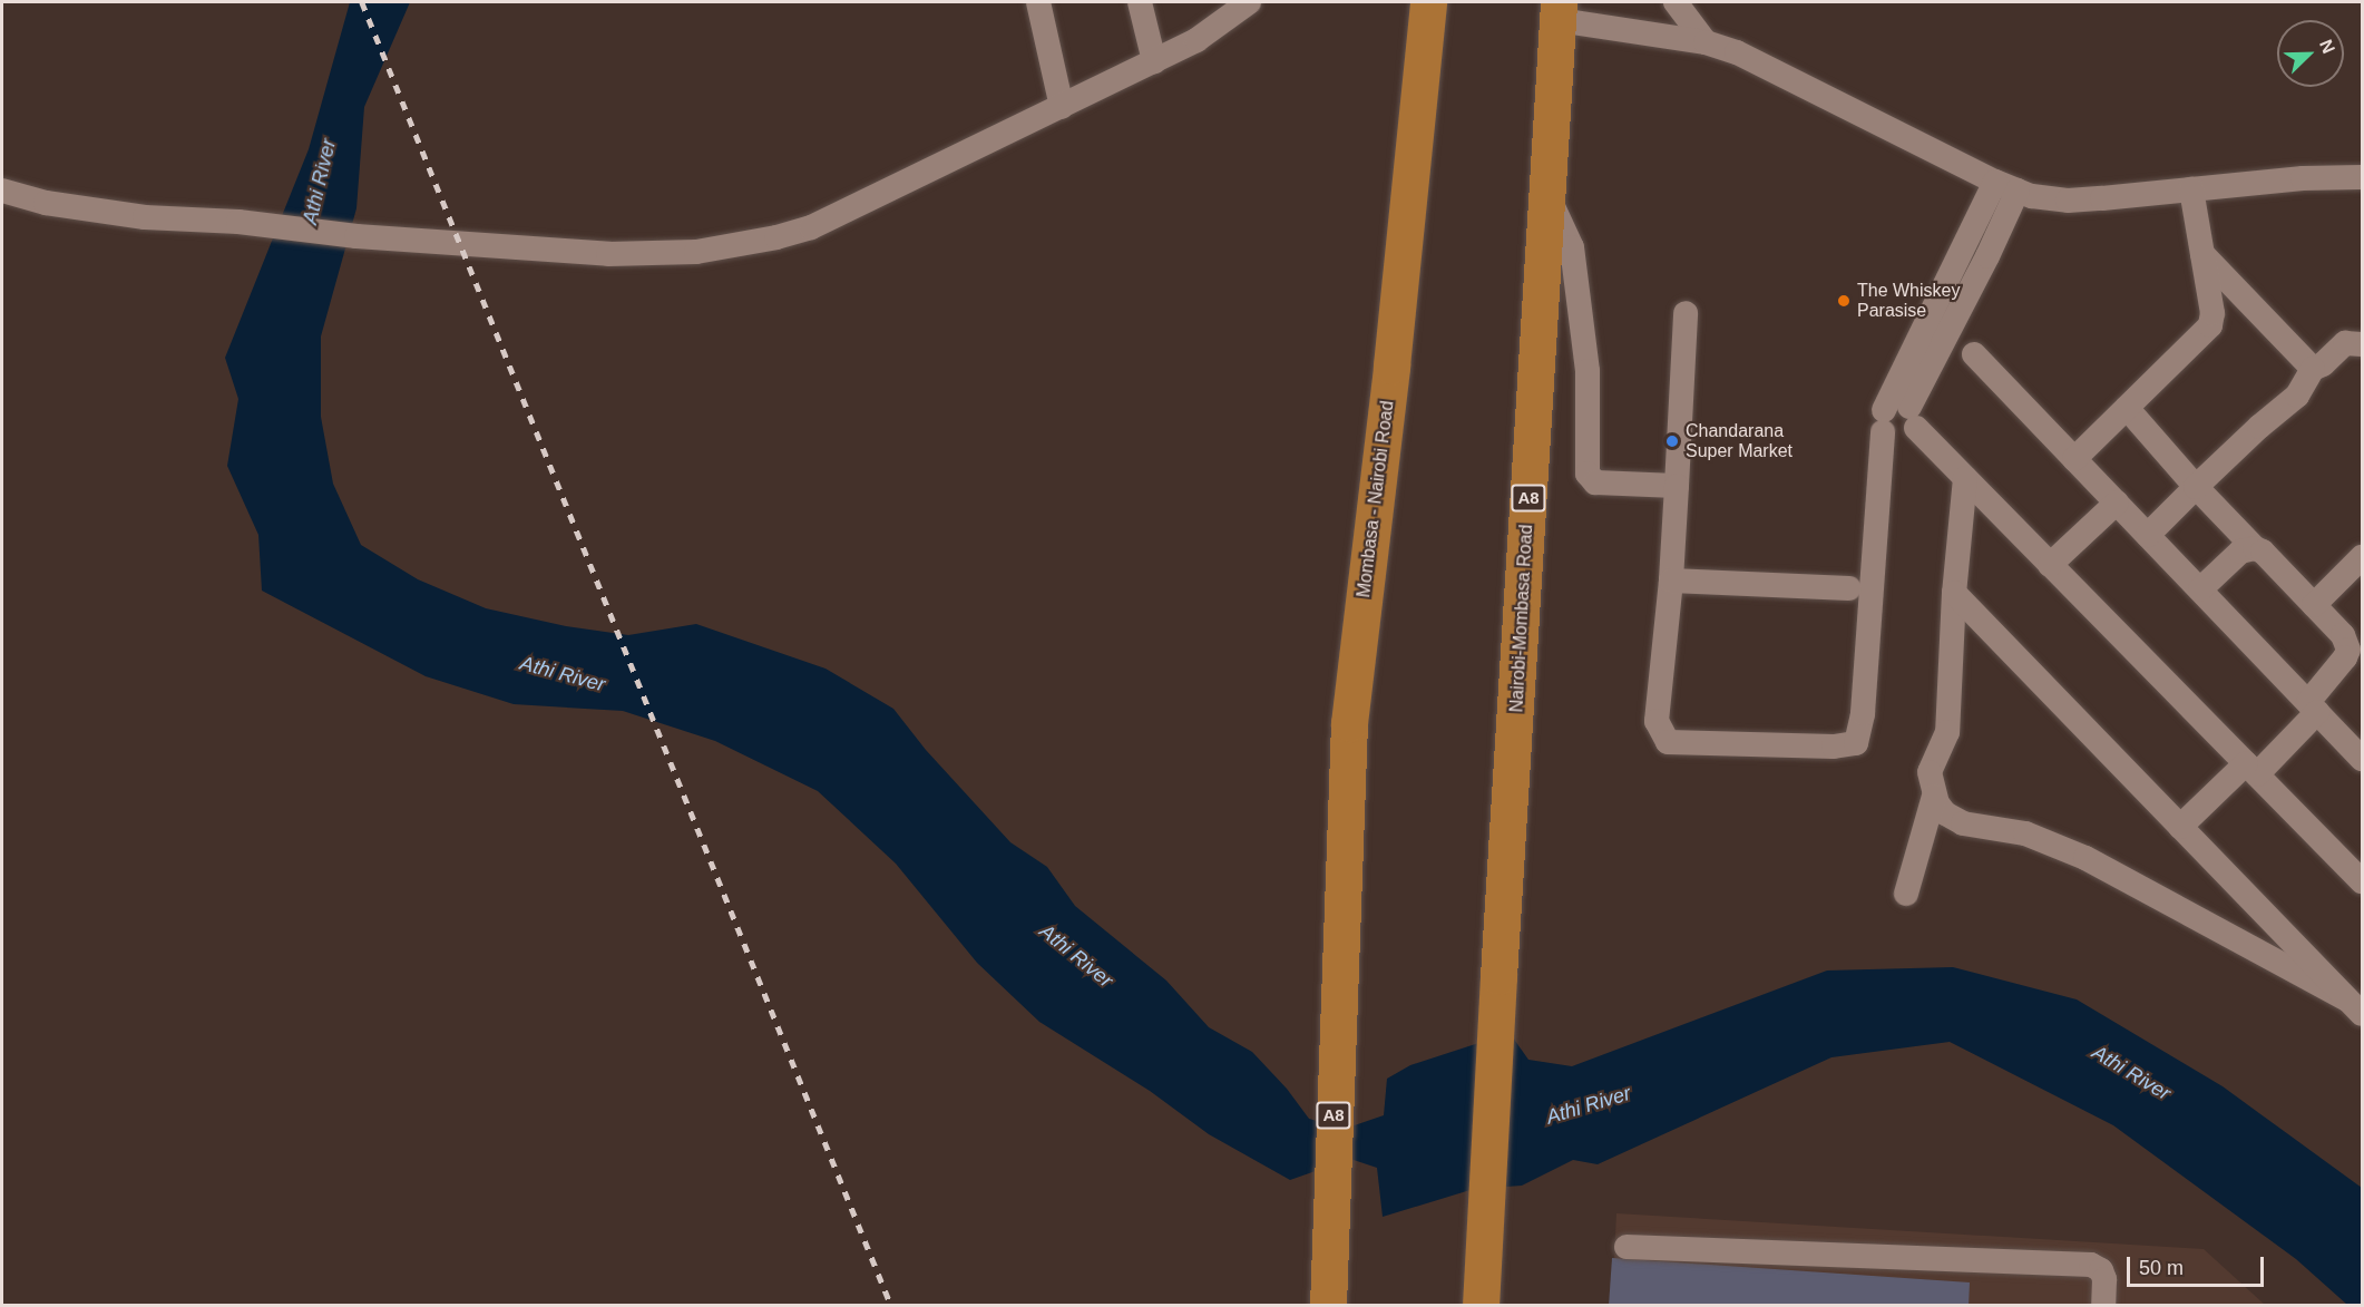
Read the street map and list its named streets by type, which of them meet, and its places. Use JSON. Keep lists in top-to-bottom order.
{
  "streets": {
    "highway": ["A8", "Mombasa - Nairobi Road", "Nairobi-Mombasa Road"]
  },
  "water": ["Athi River"],
  "places": ["The Whiskey Parasise", "Chandarana Super Market"],
  "scale_bar": "50 m",
  "north": "top right"
}
